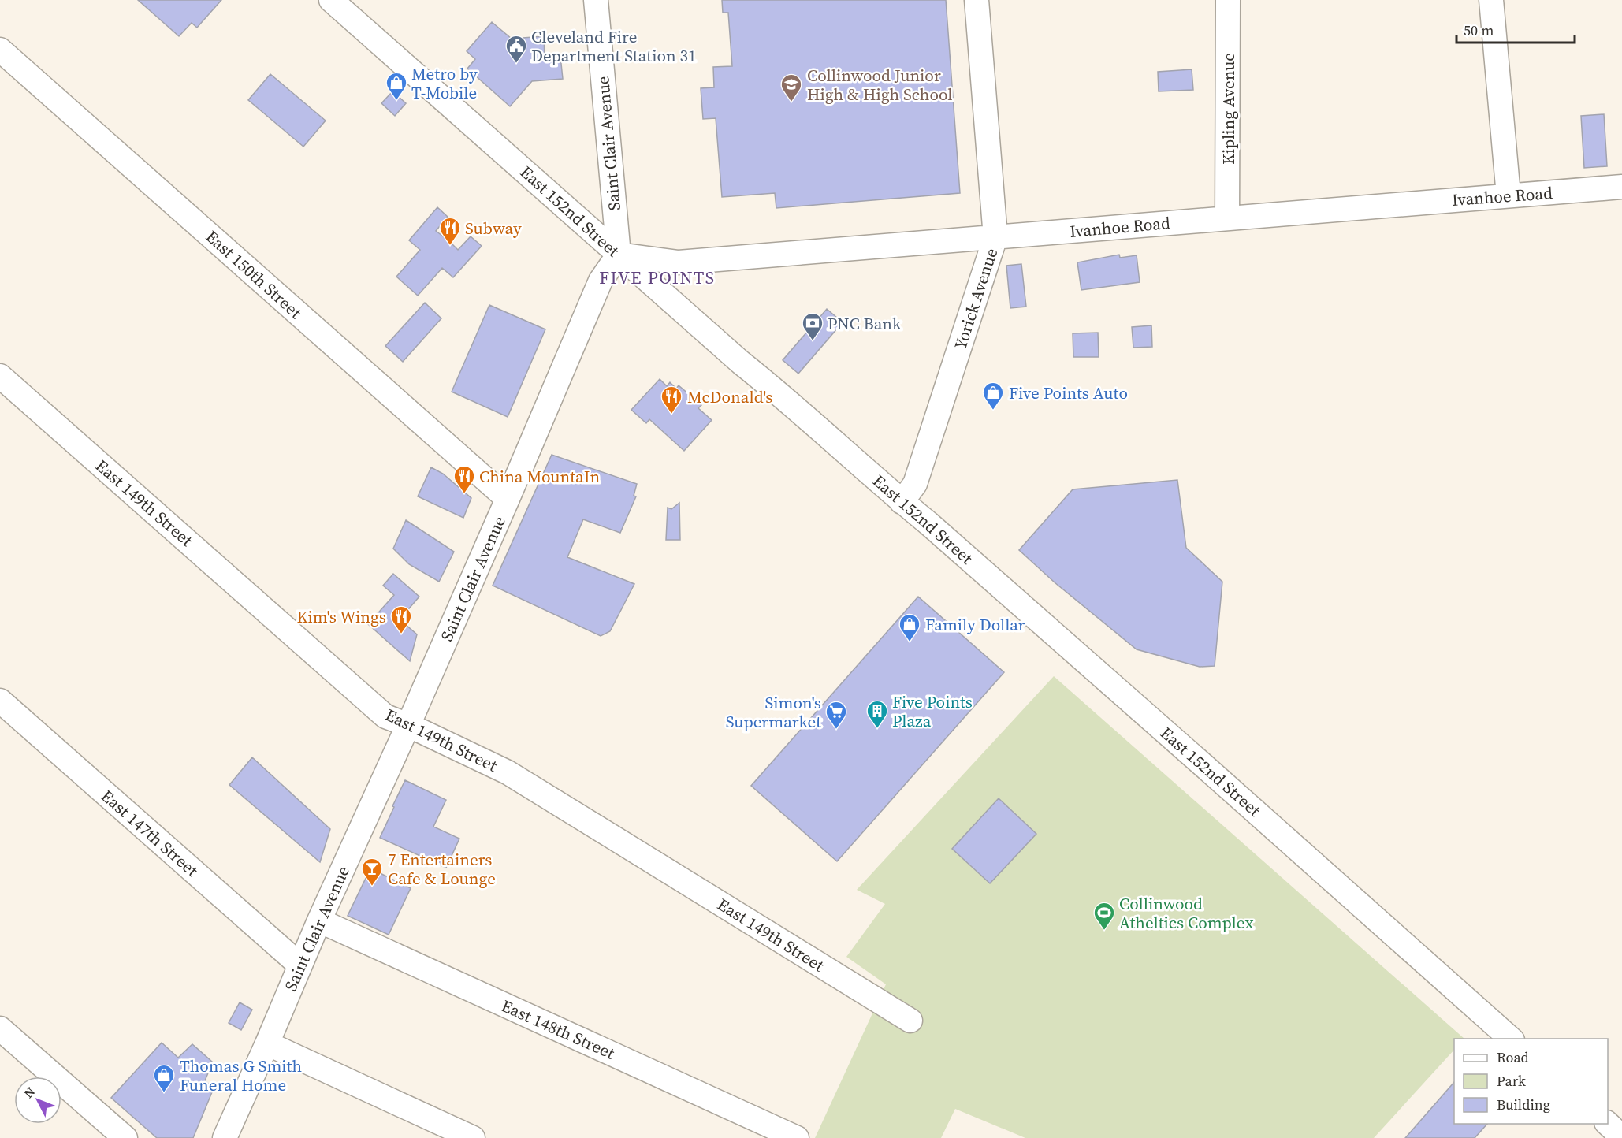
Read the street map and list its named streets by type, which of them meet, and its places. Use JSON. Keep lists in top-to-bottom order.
{
  "streets": {
    "street": [
      "Kipling Avenue",
      "Saint Clair Avenue",
      "Ivanhoe Road",
      "East 152nd Street",
      "East 150th Street",
      "Yorick Avenue",
      "East 149th Street",
      "East 147th Street",
      "East 148th Street"
    ]
  },
  "crossings": [
    ["Kipling Avenue", "Ivanhoe Road"],
    ["Saint Clair Avenue", "Ivanhoe Road"],
    ["Saint Clair Avenue", "East 152nd Street"],
    ["Saint Clair Avenue", "East 150th Street"],
    ["Saint Clair Avenue", "East 149th Street"],
    ["Saint Clair Avenue", "East 147th Street"],
    ["Saint Clair Avenue", "East 148th Street"],
    ["Ivanhoe Road", "East 152nd Street"],
    ["Ivanhoe Road", "Yorick Avenue"],
    ["East 152nd Street", "Yorick Avenue"]
  ],
  "districts": ["FIVE POINTS"],
  "places": {
    "public building": ["Cleveland Fire Department Station 31"],
    "shop": [
      "Metro by T-Mobile",
      "Five Points Auto",
      "Family Dollar",
      "Thomas G Smith Funeral Home"
    ],
    "school or university": ["Collinwood Junior High & High School"],
    "restaurant": [
      "Subway",
      "McDonald's",
      "China MountaIn",
      "Kim's Wings"
    ],
    "bank": ["PNC Bank"],
    "building": ["Five Points Plaza"],
    "supermarket": ["Simon's Supermarket"],
    "bar": ["7 Entertainers Cafe & Lounge"],
    "sports": ["Collinwood Atheltics Complex"]
  },
  "legend": ["Road", "Park", "Building"],
  "scale_bar": "50 m",
  "north": "top left"
}
